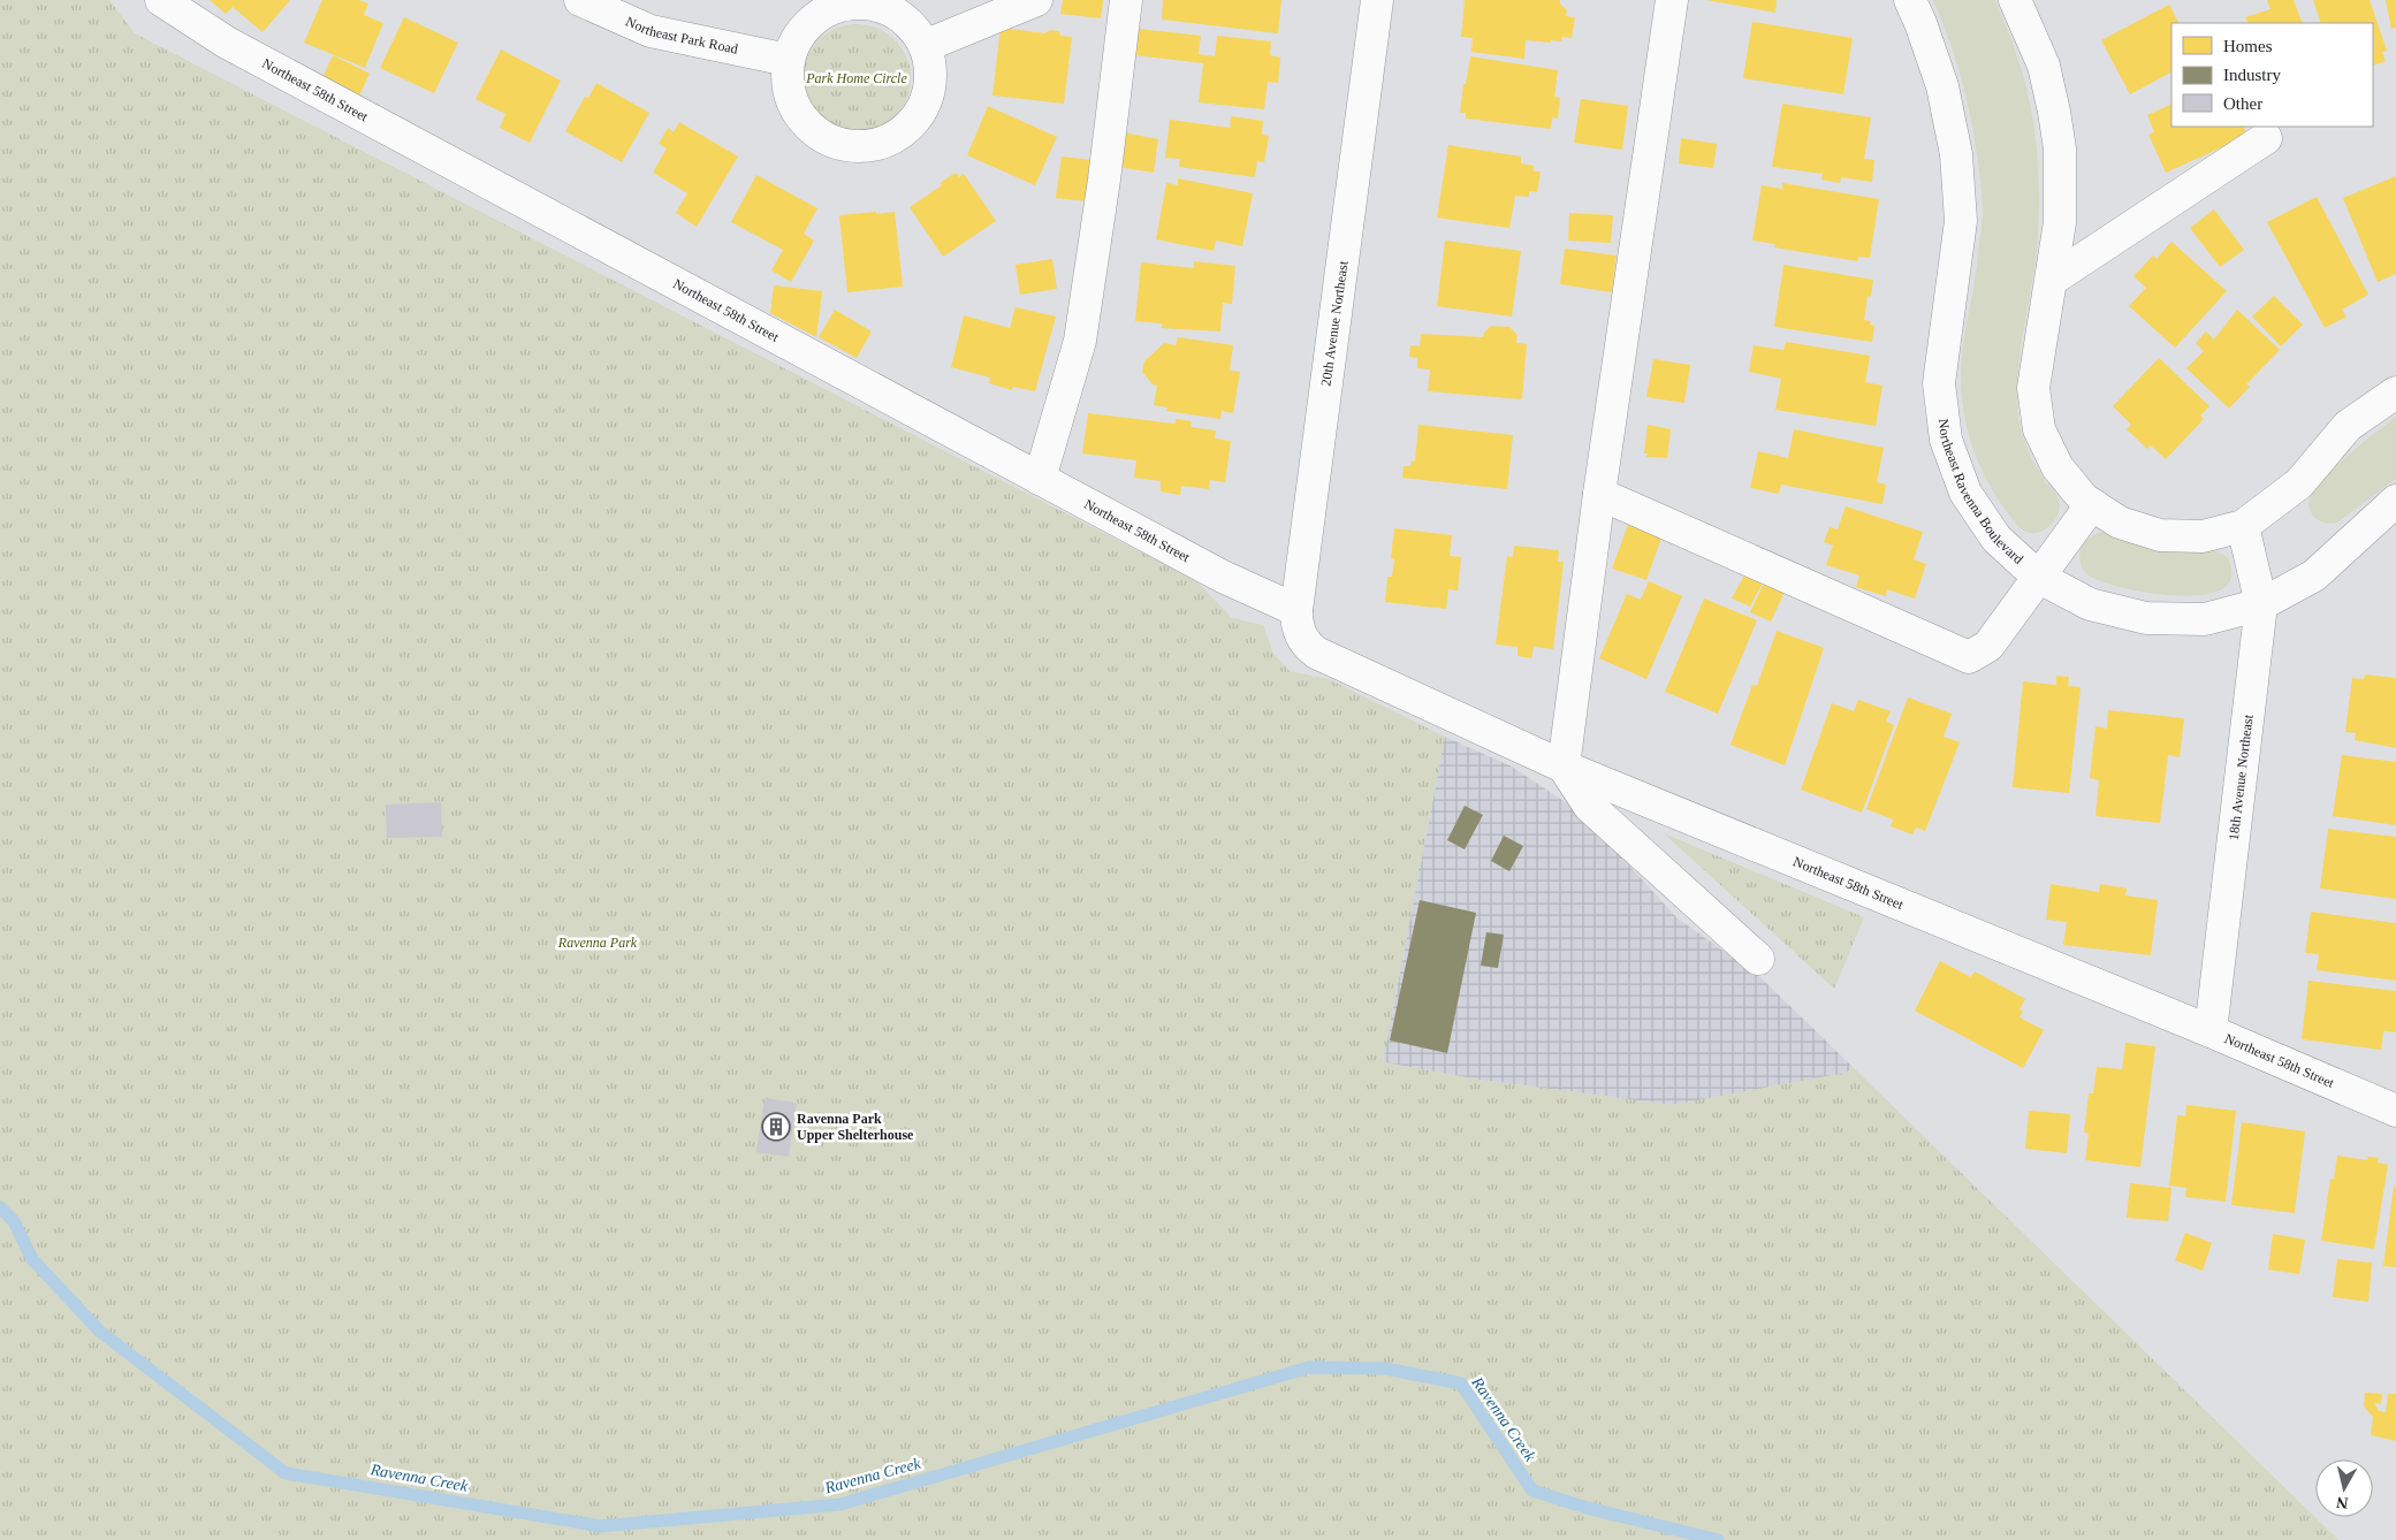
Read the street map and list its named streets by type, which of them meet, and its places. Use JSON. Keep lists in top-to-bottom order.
{
  "streets": {
    "street": [
      "Northeast Park Road",
      "Northeast 58th Street",
      "20th Avenue Northeast",
      "Northeast Ravenna Boulevard",
      "18th Avenue Northeast"
    ]
  },
  "crossings": [
    ["Northeast 58th Street", "20th Avenue Northeast"],
    ["Northeast 58th Street", "18th Avenue Northeast"],
    ["Northeast Ravenna Boulevard", "18th Avenue Northeast"]
  ],
  "water": ["Ravenna Creek"],
  "parks": ["Park Home Circle", "Ravenna Park"],
  "places": {
    "building": ["Ravenna Park Upper Shelterhouse"]
  },
  "legend": ["Homes", "Industry", "Other"],
  "north": "bottom"
}
